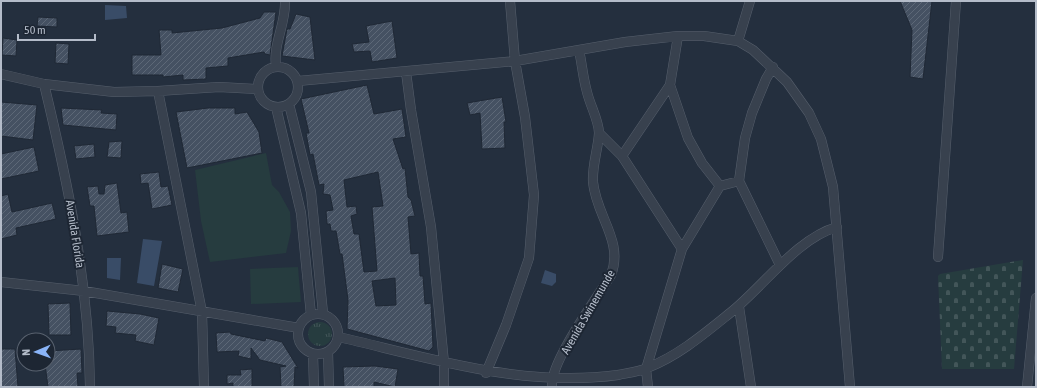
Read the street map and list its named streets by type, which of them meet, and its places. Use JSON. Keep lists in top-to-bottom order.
{
  "streets": {
    "street": ["Avenida Florida", "Avenida Swinemunde"]
  },
  "scale_bar": "50 m",
  "north": "left"
}
